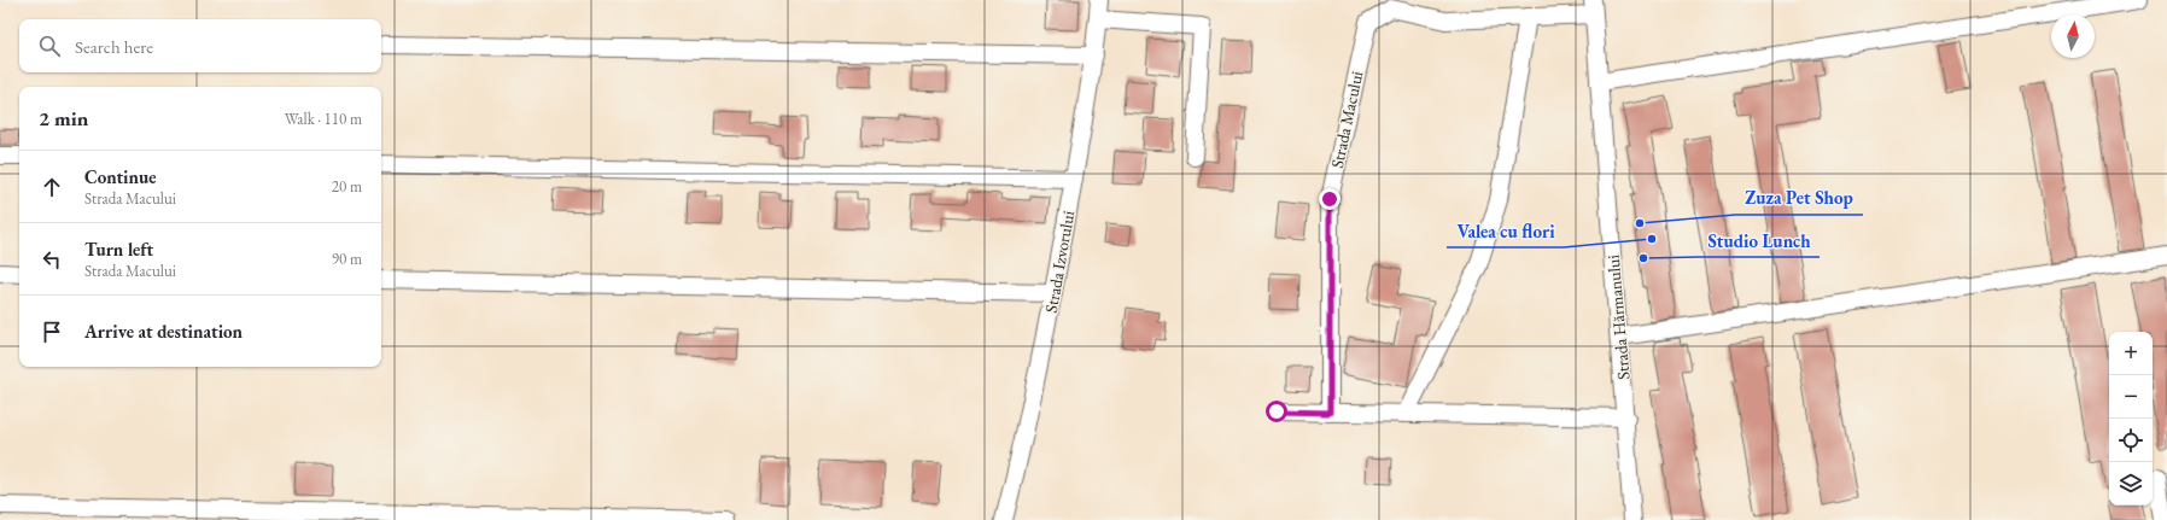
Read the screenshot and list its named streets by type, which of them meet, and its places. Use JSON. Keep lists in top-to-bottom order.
{
  "streets": {
    "street": ["Strada Macului", "Strada Izvorului", "Strada Hărmanului"]
  },
  "crossings": [
    ["Strada Macului", "Strada Hărmanului"]
  ],
  "places": ["Zuza Pet Shop", "Valea cu flori", "Studio Lunch"],
  "north": "top",
  "page": {
    "search": "Search here",
    "heading": ["2 min", "Walk · 110 m"],
    "list": [
      ["Continue", "Strada Macului", "20 m"],
      ["Turn left", "Strada Macului", "90 m"],
      "Arrive at destination"
    ],
    "map_buttons": ["+", "−"]
  }
}
